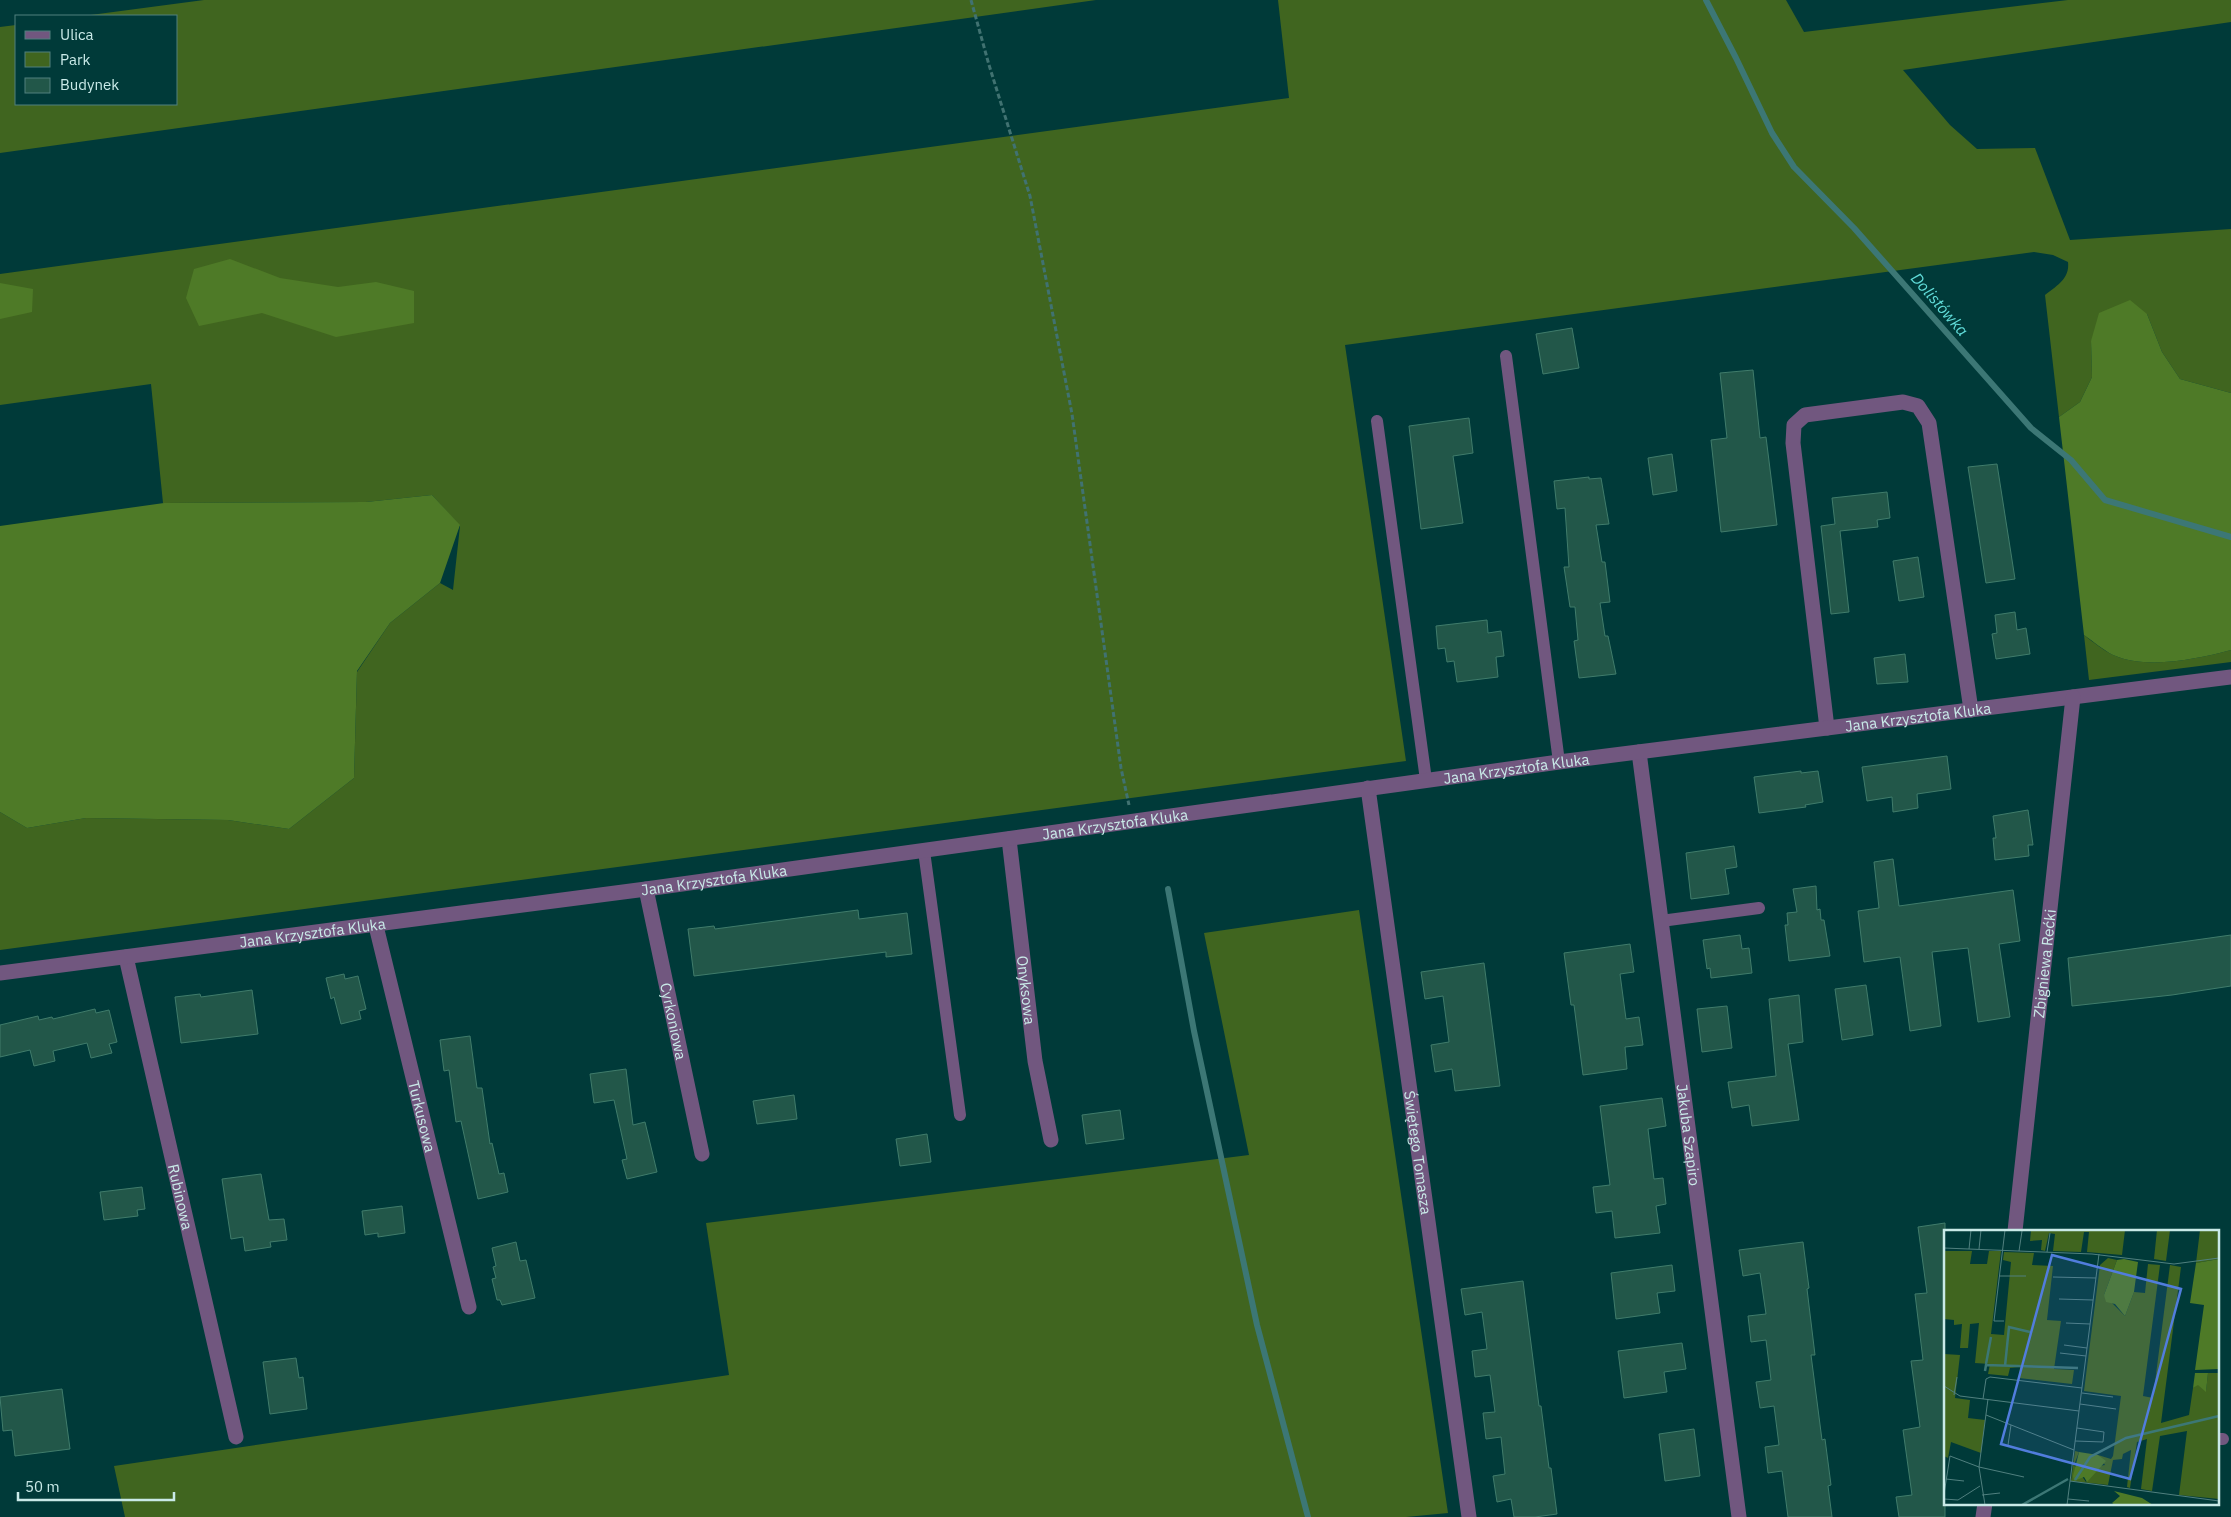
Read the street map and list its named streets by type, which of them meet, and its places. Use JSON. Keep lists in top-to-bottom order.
{
  "streets": {
    "street": [
      "Jana Krzysztofa Kluka",
      "Zbigniewa Rećki",
      "Onyksowa",
      "Cyrkoniowa",
      "Turkusowa",
      "Jakuba Szapiro",
      "Świętego Tomasza",
      "Rubinowa"
    ]
  },
  "crossings": [
    ["Jana Krzysztofa Kluka", "Zbigniewa Rećki"],
    ["Jana Krzysztofa Kluka", "Onyksowa"],
    ["Jana Krzysztofa Kluka", "Cyrkoniowa"],
    ["Jana Krzysztofa Kluka", "Turkusowa"],
    ["Jana Krzysztofa Kluka", "Jakuba Szapiro"],
    ["Jana Krzysztofa Kluka", "Świętego Tomasza"],
    ["Jana Krzysztofa Kluka", "Rubinowa"]
  ],
  "water": ["Dolistówka"],
  "legend": ["Ulica", "Park", "Budynek"],
  "scale_bar": "50 m"
}
